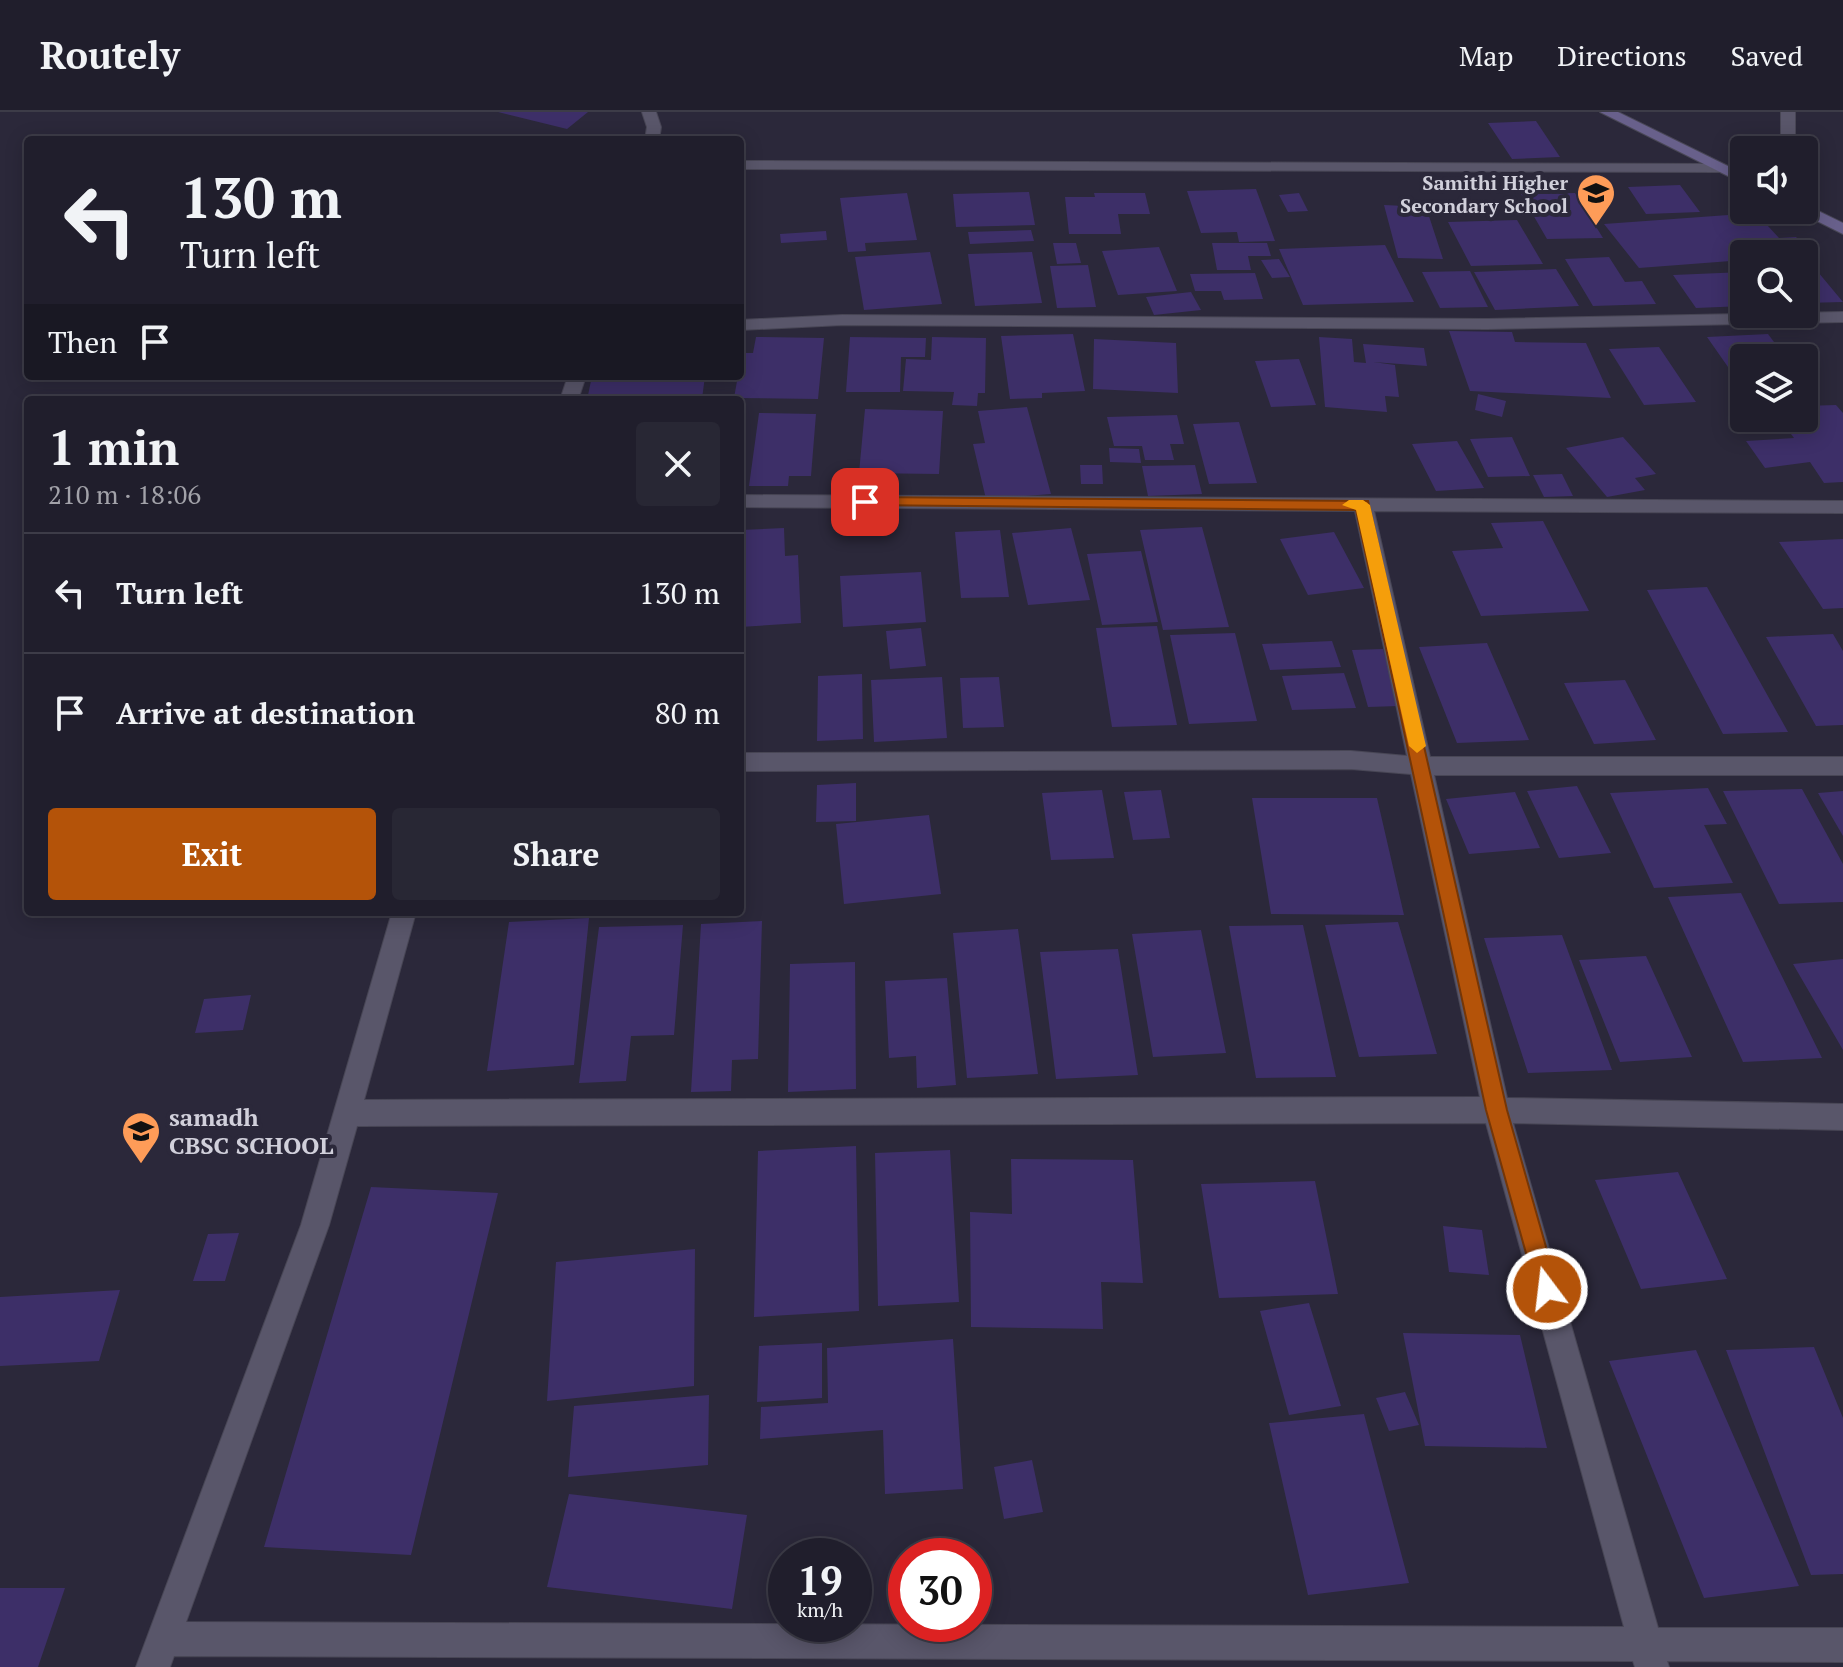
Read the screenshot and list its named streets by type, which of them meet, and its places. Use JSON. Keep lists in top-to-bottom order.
{
  "places": {
    "school or university": ["Samithi Higher Secondary School", "samadh CBSC SCHOOL"]
  },
  "page": {
    "header": "Routely",
    "nav": ["Map", "Directions", "Saved"],
    "turn": ["130 m", "Turn left"],
    "then": "Then",
    "heading": ["1 min", "210 m · 18:06"],
    "list": [
      {
        "name": "Turn left",
        "value": "130 m"
      },
      {
        "name": "Arrive at destination",
        "value": "80 m"
      }
    ],
    "buttons": ["Exit", "Share"],
    "speed": "19 km/h",
    "limit": "30"
  }
}
